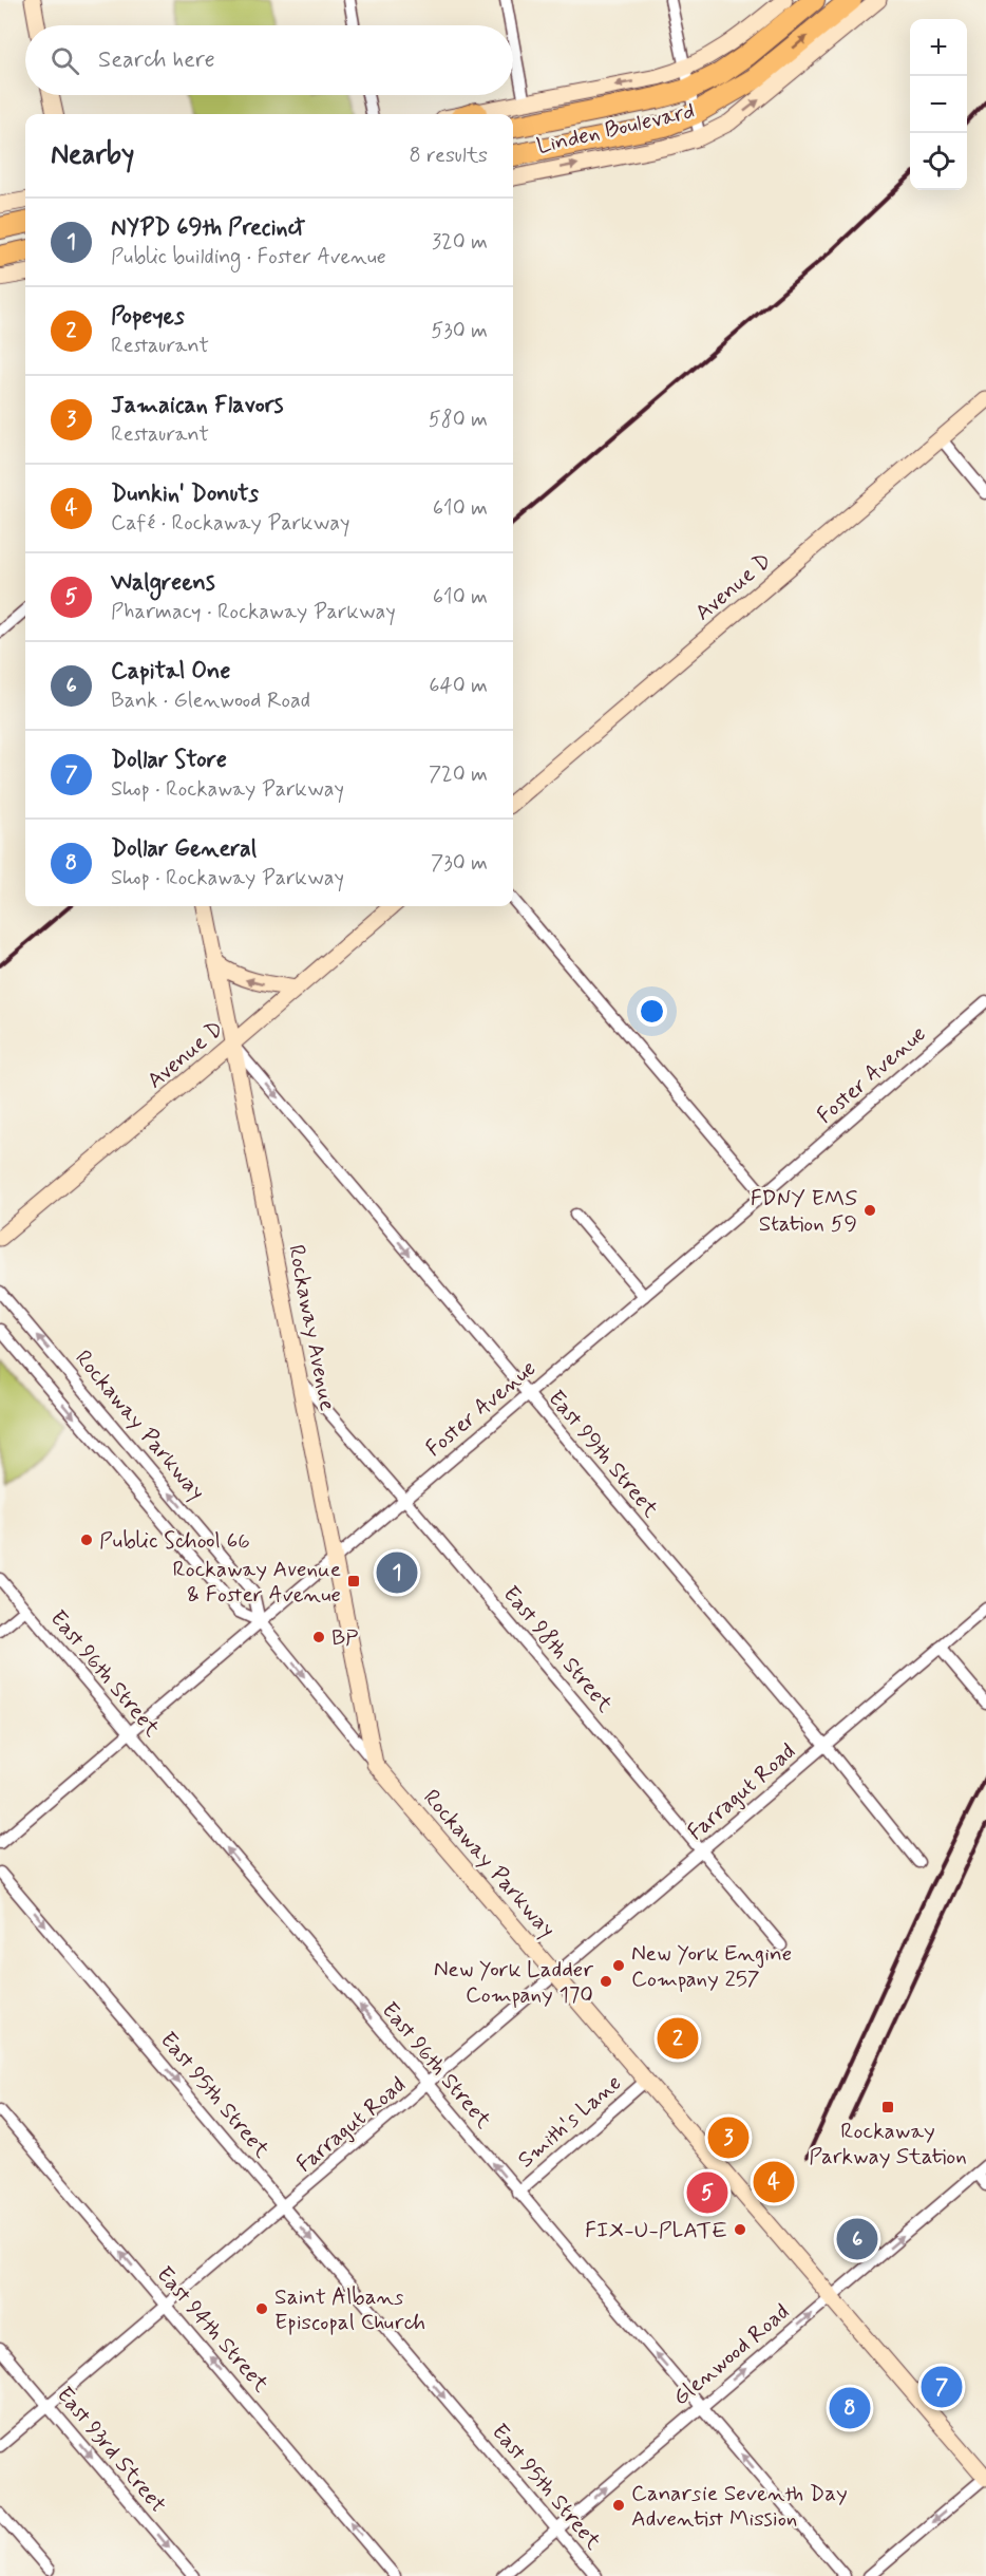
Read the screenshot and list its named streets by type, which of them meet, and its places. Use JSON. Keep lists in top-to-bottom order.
{
  "streets": {
    "highway": ["Linden Boulevard"],
    "street": [
      "Avenue D",
      "Foster Avenue",
      "Rockaway Avenue",
      "Rockaway Parkway",
      "East 99th Street",
      "East 98th Street",
      "East 96th Street",
      "Farragut Road",
      "East 95th Street",
      "Smith's Lane",
      "East 94th Street",
      "Glenwood Road",
      "East 93rd Street"
    ]
  },
  "crossings": [
    ["Avenue D", "Rockaway Avenue"],
    ["Avenue D", "East 99th Street"],
    ["Foster Avenue", "Rockaway Avenue"],
    ["Foster Avenue", "Rockaway Parkway"],
    ["Foster Avenue", "East 99th Street"],
    ["Foster Avenue", "East 98th Street"],
    ["Foster Avenue", "East 96th Street"],
    ["Rockaway Avenue", "Rockaway Parkway"],
    ["Rockaway Avenue", "East 99th Street"],
    ["Rockaway Avenue", "East 98th Street"],
    ["Rockaway Parkway", "Farragut Road"],
    ["Rockaway Parkway", "Smith's Lane"],
    ["Rockaway Parkway", "Glenwood Road"],
    ["East 99th Street", "Farragut Road"],
    ["East 98th Street", "Farragut Road"],
    ["East 96th Street", "Farragut Road"],
    ["East 96th Street", "Smith's Lane"],
    ["East 96th Street", "Glenwood Road"],
    ["Farragut Road", "East 95th Street"],
    ["Farragut Road", "East 94th Street"],
    ["Farragut Road", "East 93rd Street"],
    ["East 95th Street", "Glenwood Road"]
  ],
  "one_way": [
    "East 99th Street",
    "East 96th Street",
    "East 95th Street",
    "East 94th Street",
    "Glenwood Road",
    "East 93rd Street"
  ],
  "places": {
    "other": [
      "FDNY EMS Station 59",
      "Public School 66",
      "BP",
      "New York Engine Company 257",
      "New York Ladder Company 170",
      "FIX-U-PLATE",
      "Saint Albans Episcopal Church",
      "Canarsie Seventh Day Adventist Mission"
    ],
    "transit": ["Rockaway Avenue & Foster Avenue", "Rockaway Parkway Station"]
  },
  "page": {
    "map_buttons": ["+", "−"],
    "search": "Search here",
    "heading": ["Nearby", "8 results"],
    "list": [
      {
        "mark": "1",
        "name": "NYPD 69th Precinct",
        "note": "Public building · Foster Avenue",
        "value": "320 m"
      },
      {
        "mark": "2",
        "name": "Popeyes",
        "note": "Restaurant",
        "value": "530 m"
      },
      {
        "mark": "3",
        "name": "Jamaican Flavors",
        "note": "Restaurant",
        "value": "580 m"
      },
      {
        "mark": "4",
        "name": "Dunkin' Donuts",
        "note": "Café · Rockaway Parkway",
        "value": "610 m"
      },
      {
        "mark": "5",
        "name": "Walgreens",
        "note": "Pharmacy · Rockaway Parkway",
        "value": "610 m"
      },
      {
        "mark": "6",
        "name": "Capital One",
        "note": "Bank · Glenwood Road",
        "value": "640 m"
      },
      {
        "mark": "7",
        "name": "Dollar Store",
        "note": "Shop · Rockaway Parkway",
        "value": "720 m"
      },
      {
        "mark": "8",
        "name": "Dollar General",
        "note": "Shop · Rockaway Parkway",
        "value": "730 m"
      }
    ],
    "pins": [
      "1",
      "2",
      "3",
      "4",
      "5",
      "6",
      "7",
      "8"
    ]
  }
}
